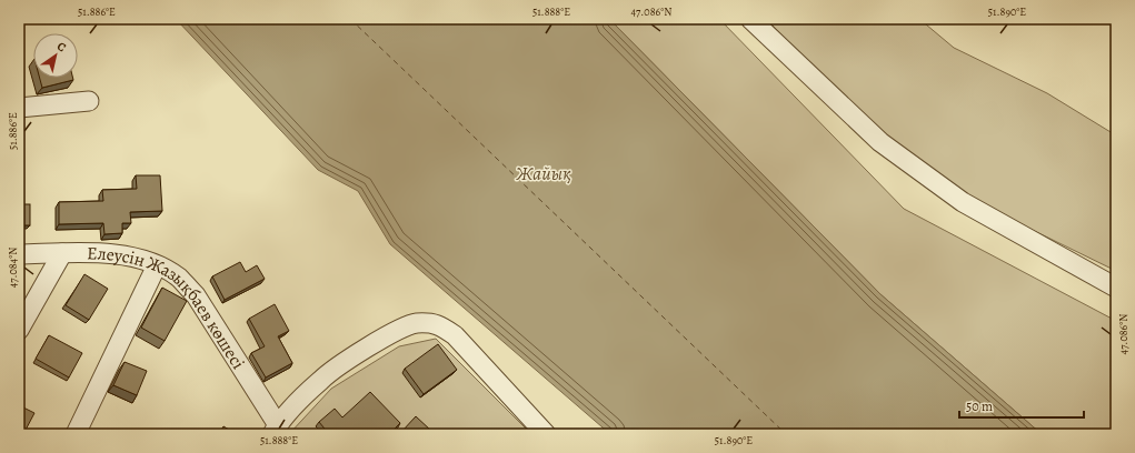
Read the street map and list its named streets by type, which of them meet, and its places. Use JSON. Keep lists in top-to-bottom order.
{
  "streets": {
    "street": ["Елеусін Жазықбаев көшесі"]
  },
  "water": ["Жайық"],
  "scale_bar": "50 m",
  "north": "top right",
  "coordinates": [
    "51.886°E",
    "51.888°E",
    "47.086°N",
    "51.890°E",
    "47.084°N"
  ]
}
